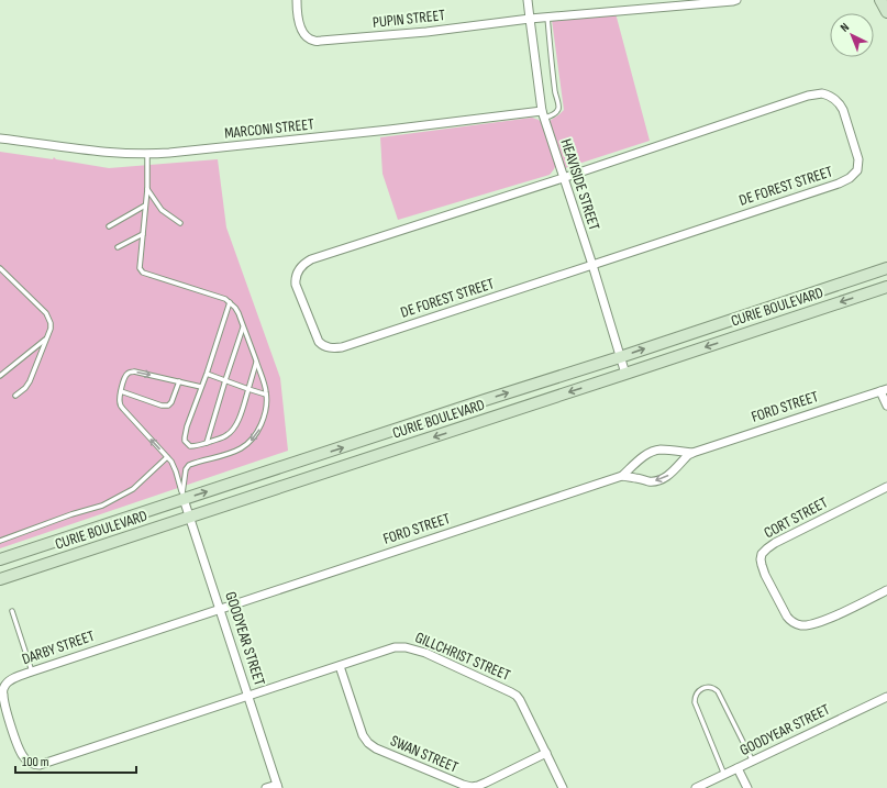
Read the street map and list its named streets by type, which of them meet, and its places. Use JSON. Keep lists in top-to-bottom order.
{
  "streets": {
    "street": [
      "PUPIN STREET",
      "MARCONI STREET",
      "HEAVISIDE STREET",
      "DE FOREST STREET",
      "CURIE BOULEVARD",
      "FORD STREET",
      "CORT STREET",
      "GOODYEAR STREET",
      "DARBY STREET",
      "GILLCHRIST STREET",
      "SWAN STREET"
    ]
  },
  "crossings": [
    ["PUPIN STREET", "HEAVISIDE STREET"],
    ["MARCONI STREET", "HEAVISIDE STREET"],
    ["HEAVISIDE STREET", "DE FOREST STREET"],
    ["HEAVISIDE STREET", "CURIE BOULEVARD"],
    ["CURIE BOULEVARD", "GOODYEAR STREET"],
    ["FORD STREET", "GOODYEAR STREET"],
    ["FORD STREET", "DARBY STREET"],
    ["GOODYEAR STREET", "DARBY STREET"],
    ["GOODYEAR STREET", "GILLCHRIST STREET"],
    ["DARBY STREET", "GILLCHRIST STREET"],
    ["GILLCHRIST STREET", "SWAN STREET"]
  ],
  "scale_bar": "100 m",
  "north": "top left"
}
